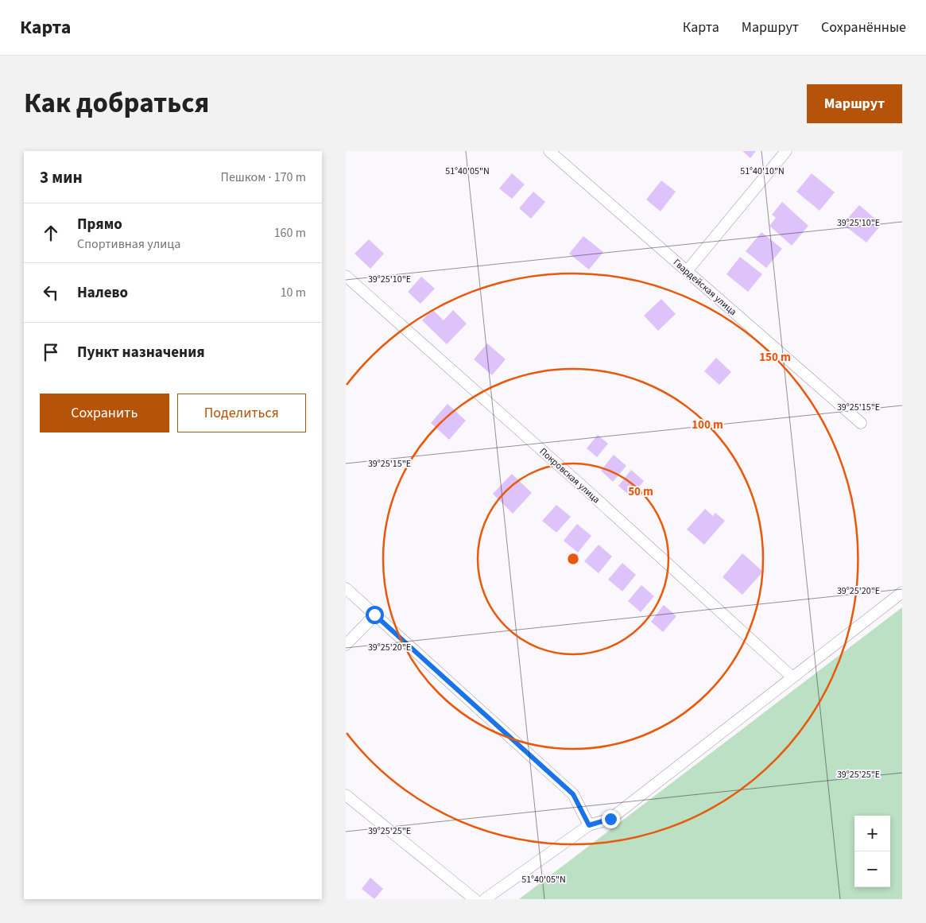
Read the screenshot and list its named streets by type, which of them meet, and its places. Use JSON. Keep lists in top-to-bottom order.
{
  "streets": {
    "street": ["Гвардейская улица", "Покровская улица"]
  },
  "page": {
    "header": "Карта",
    "nav": ["Карта", "Маршрут", "Сохранённые"],
    "title": "Как добраться",
    "buttons": [
      "Маршрут",
      ["Сохранить", "Поделиться"]
    ],
    "heading": ["3 мин", "Пешком · 170 m"],
    "list": [
      ["Прямо", "Спортивная улица", "160 m"],
      ["Налево", "10 m"],
      "Пункт назначения"
    ],
    "map_buttons": ["+", "−"]
  },
  "coordinates": [
    "51°40'05\"N",
    "51°40'10\"N",
    "39°25'10\"E",
    "39°25'15\"E",
    "39°25'20\"E",
    "39°25'25\"E"
  ],
  "rings": ["150 m", "100 m", "50 m"]
}
